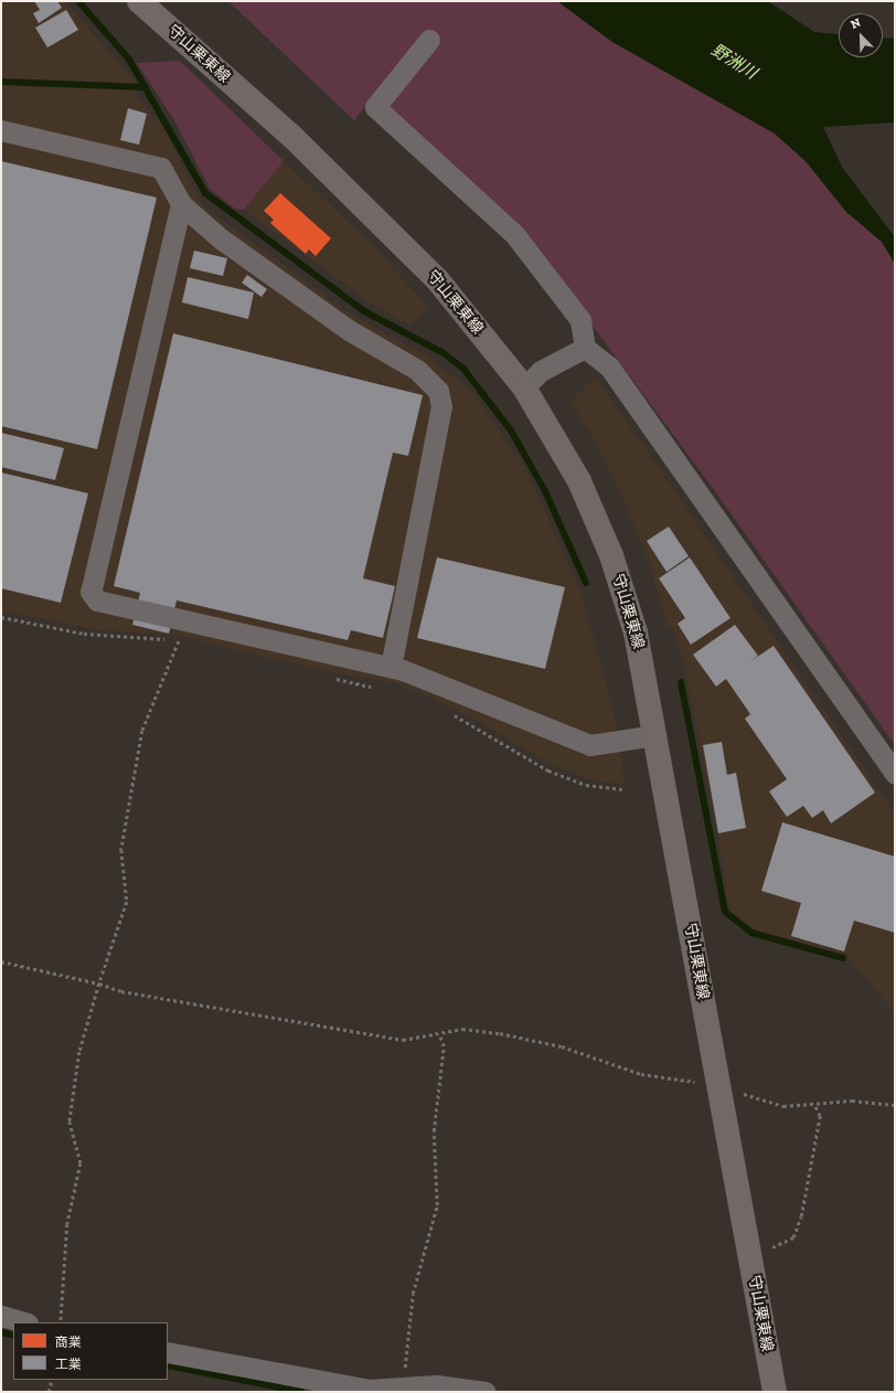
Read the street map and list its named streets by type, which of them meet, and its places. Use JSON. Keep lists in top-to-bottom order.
{
  "streets": {
    "main road": ["守山栗東線"]
  },
  "water": ["野洲川"],
  "legend": ["商業", "工業"],
  "north": "top left"
}
